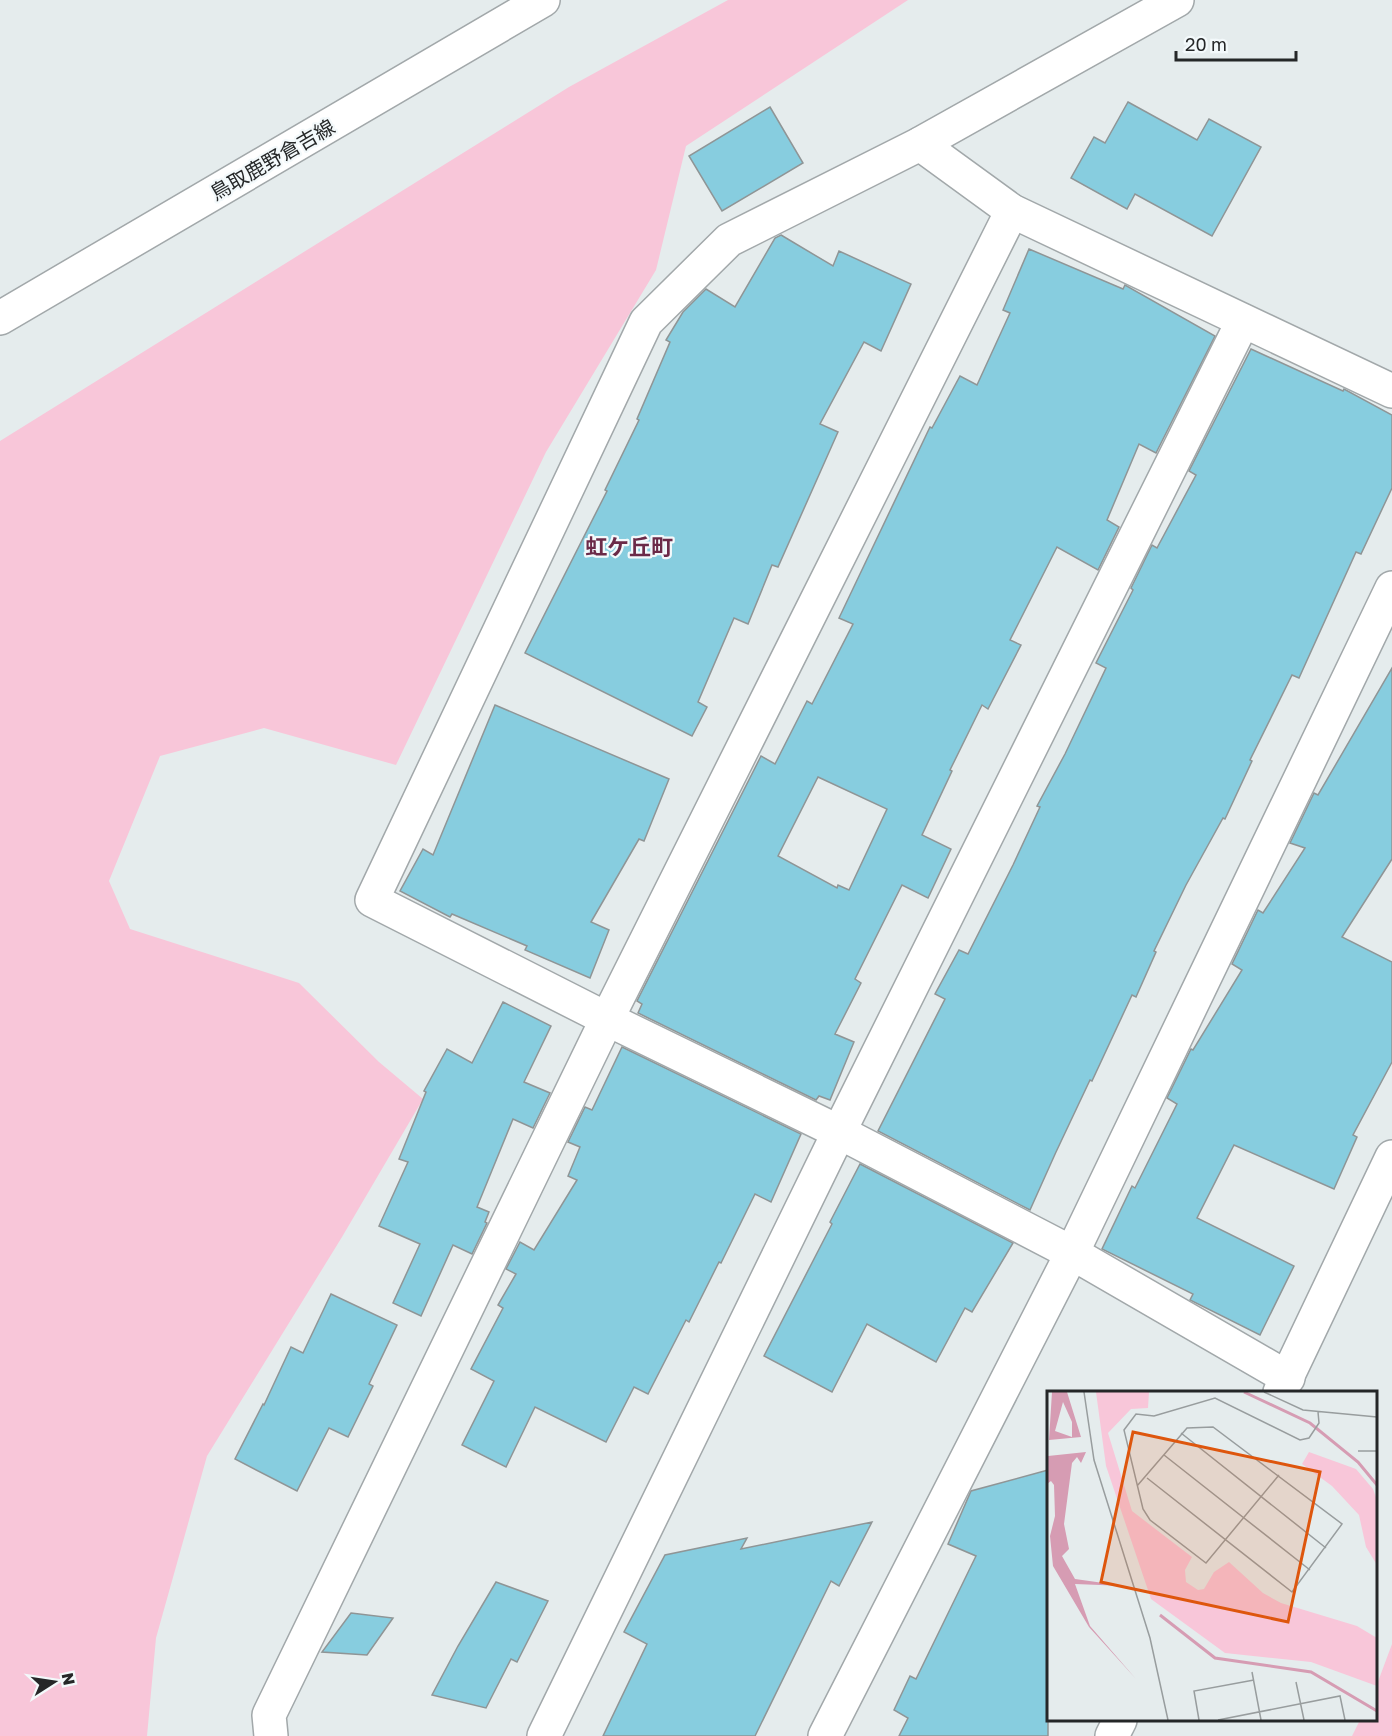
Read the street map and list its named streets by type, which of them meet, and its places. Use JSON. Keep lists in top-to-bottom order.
{
  "streets": {
    "street": ["鳥取鹿野倉吉線"]
  },
  "districts": ["虹ケ丘町"],
  "scale_bar": "20 m",
  "north": "right"
}
